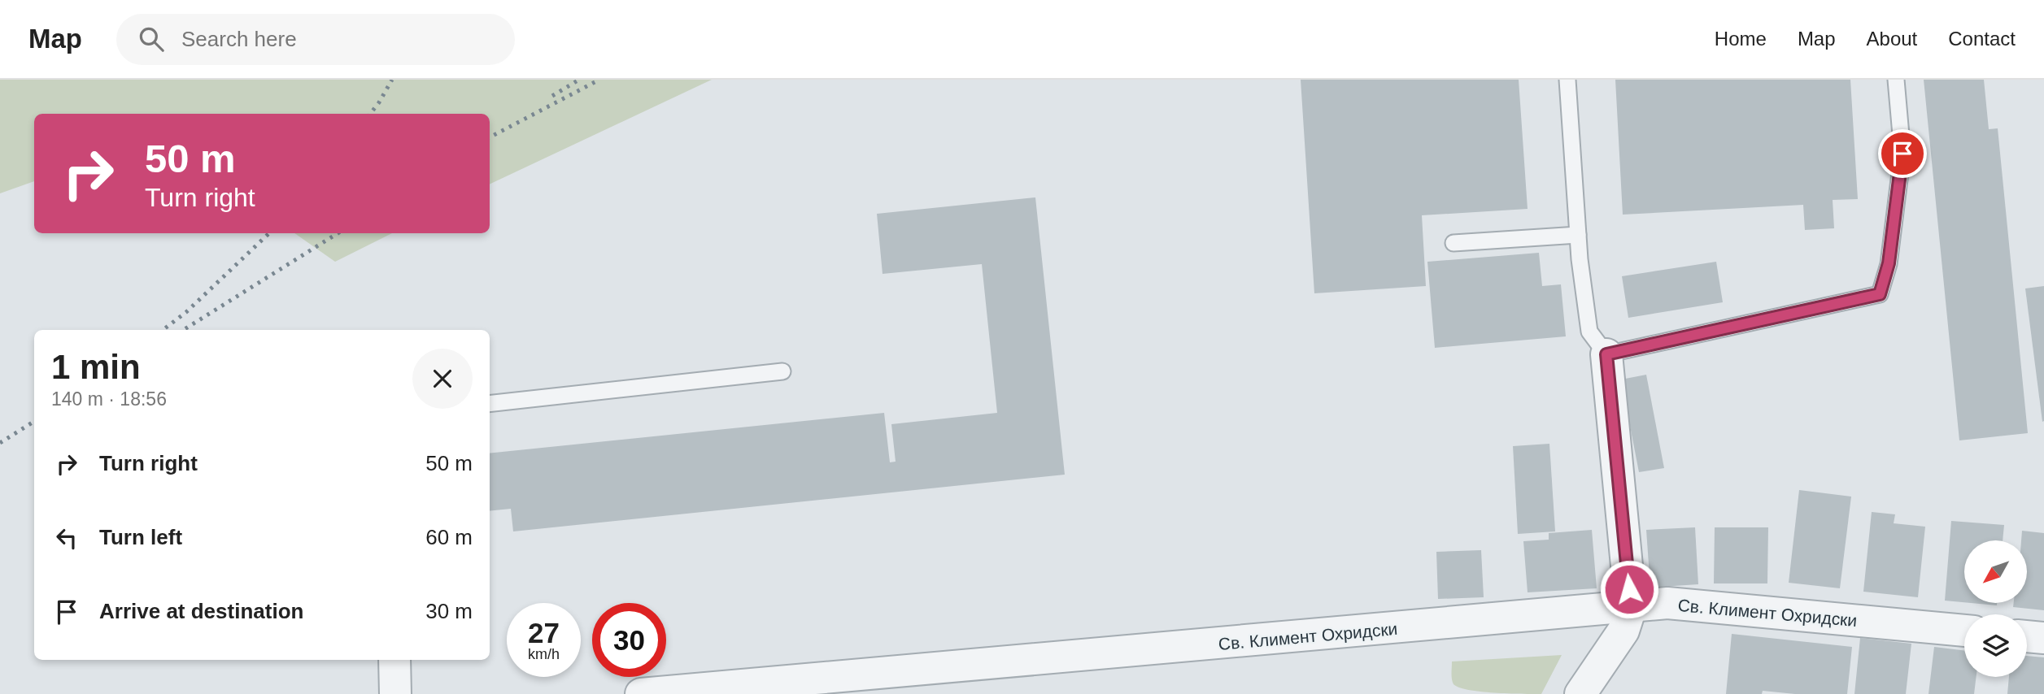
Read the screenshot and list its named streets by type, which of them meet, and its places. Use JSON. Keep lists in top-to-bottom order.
{
  "streets": {
    "street": ["Св. Климент Охридски"]
  },
  "north": "bottom left",
  "page": {
    "header": "Map",
    "search": "Search here",
    "nav": [
      "Home",
      "Map",
      "About",
      "Contact"
    ],
    "turn": ["50 m", "Turn right"],
    "heading": ["1 min", "140 m · 18:56"],
    "list": [
      {
        "name": "Turn right",
        "value": "50 m"
      },
      {
        "name": "Turn left",
        "value": "60 m"
      },
      {
        "name": "Arrive at destination",
        "value": "30 m"
      }
    ],
    "speed": "27 km/h",
    "limit": "30"
  }
}
